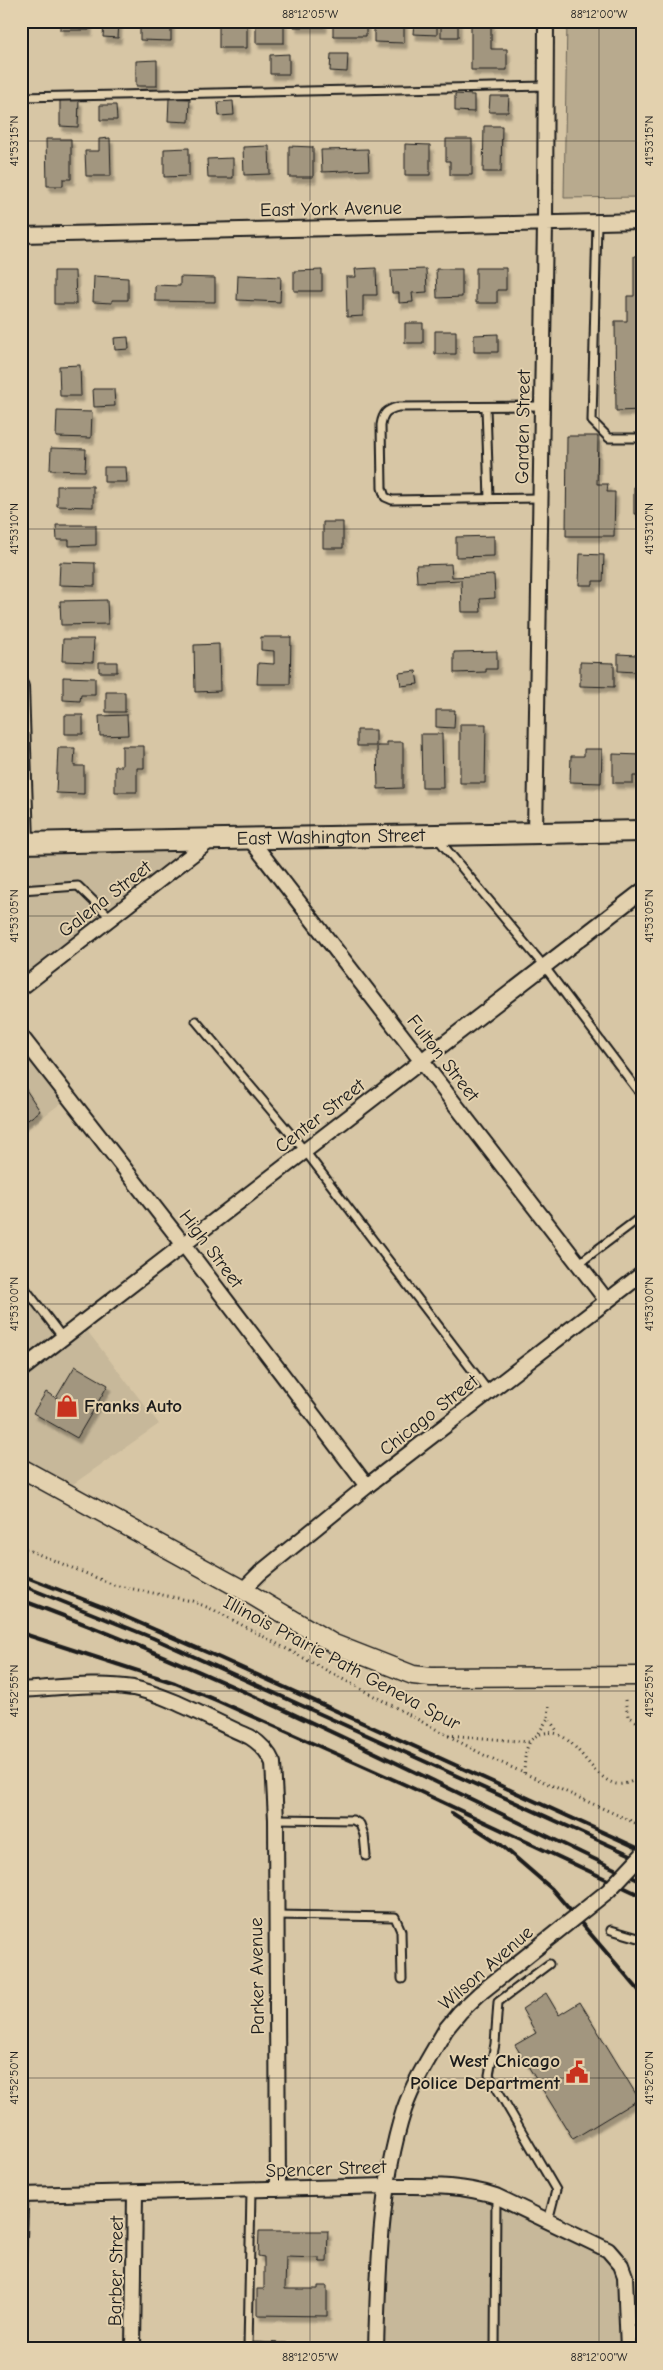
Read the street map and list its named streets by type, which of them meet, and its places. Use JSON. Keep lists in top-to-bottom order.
{
  "streets": {
    "main road": ["East Washington Street"],
    "street": [
      "East York Avenue",
      "Garden Street",
      "Galena Street",
      "Fulton Street",
      "Center Street",
      "High Street",
      "Chicago Street",
      "Wilson Avenue",
      "Parker Avenue",
      "Spencer Street",
      "Barber Street"
    ],
    "path": ["Illinois Prairie Path Geneva Spur"]
  },
  "crossings": [
    ["East York Avenue", "Garden Street"],
    ["Garden Street", "East Washington Street"],
    ["East Washington Street", "Galena Street"],
    ["East Washington Street", "Fulton Street"],
    ["Fulton Street", "Center Street"],
    ["Fulton Street", "Chicago Street"],
    ["Center Street", "High Street"],
    ["High Street", "Chicago Street"],
    ["Wilson Avenue", "Spencer Street"],
    ["Parker Avenue", "Spencer Street"],
    ["Spencer Street", "Barber Street"]
  ],
  "places": {
    "shop": ["Franks Auto"],
    "public building": ["West Chicago Police Department"]
  },
  "coordinates": [
    "88°12'05\"W",
    "88°12'00\"W",
    "41°53'15\"N",
    "41°53'10\"N",
    "41°53'05\"N",
    "41°53'00\"N",
    "41°52'55\"N",
    "41°52'50\"N"
  ]
}
